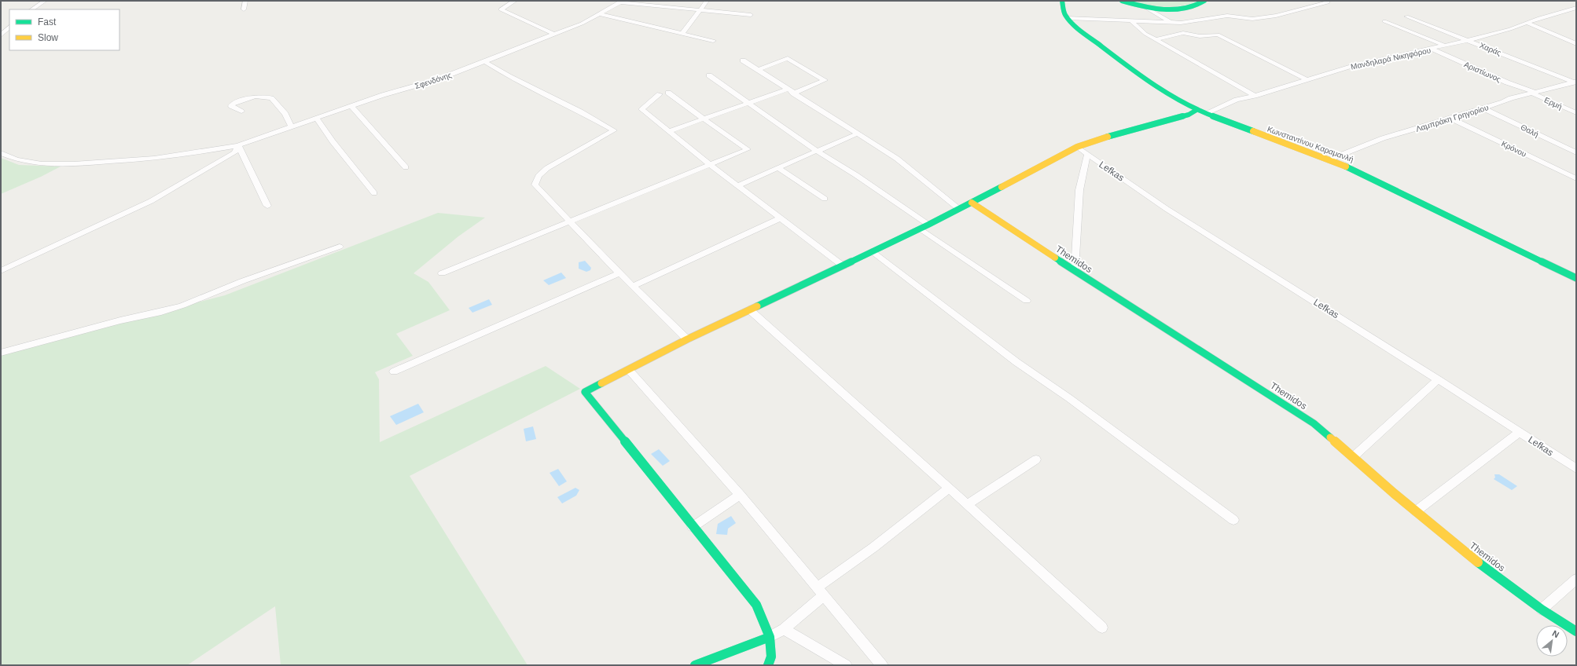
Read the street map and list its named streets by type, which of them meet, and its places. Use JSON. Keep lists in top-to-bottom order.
{
  "streets": {
    "street": [
      "Χαράς",
      "Μανδηλαρά Νικηφόρου",
      "Αριστίωνος",
      "Σφενδόνης",
      "Ερμή",
      "Λαμπράκη Γρηγορίου",
      "Θαλή",
      "Κωνσταντίνου Καραμανλή",
      "Κρόνου",
      "Lefkas",
      "Themidos"
    ]
  },
  "crossings": [
    ["Χαράς", "Μανδηλαρά Νικηφόρου"],
    ["Χαράς", "Λαμπράκη Γρηγορίου"],
    ["Μανδηλαρά Νικηφόρου", "Αριστίωνος"],
    ["Μανδηλαρά Νικηφόρου", "Κωνσταντίνου Καραμανλή"],
    ["Αριστίωνος", "Ερμή"],
    ["Αριστίωνος", "Λαμπράκη Γρηγορίου"],
    ["Ερμή", "Λαμπράκη Γρηγορίου"],
    ["Λαμπράκη Γρηγορίου", "Θαλή"],
    ["Λαμπράκη Γρηγορίου", "Κωνσταντίνου Καραμανλή"],
    ["Λαμπράκη Γρηγορίου", "Κρόνου"]
  ],
  "legend": ["Fast", "Slow"],
  "north": "top right"
}
